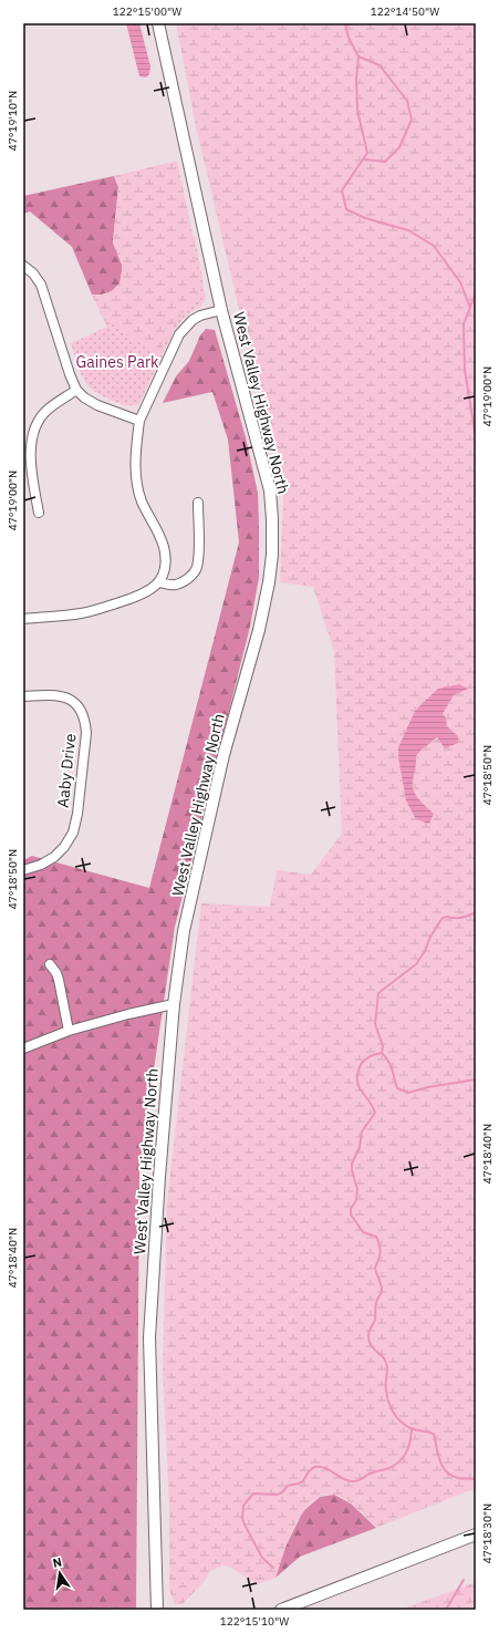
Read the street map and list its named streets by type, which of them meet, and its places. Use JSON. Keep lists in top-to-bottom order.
{
  "streets": {
    "main road": ["West Valley Highway North"],
    "street": ["Aaby Drive"]
  },
  "parks": ["Gaines Park"],
  "north": "top",
  "coordinates": [
    "122°15'00\"W",
    "122°14'50\"W",
    "47°19'10\"N",
    "47°19'00\"N",
    "47°18'50\"N",
    "47°18'40\"N",
    "47°18'30\"N",
    "122°15'10\"W"
  ]
}
